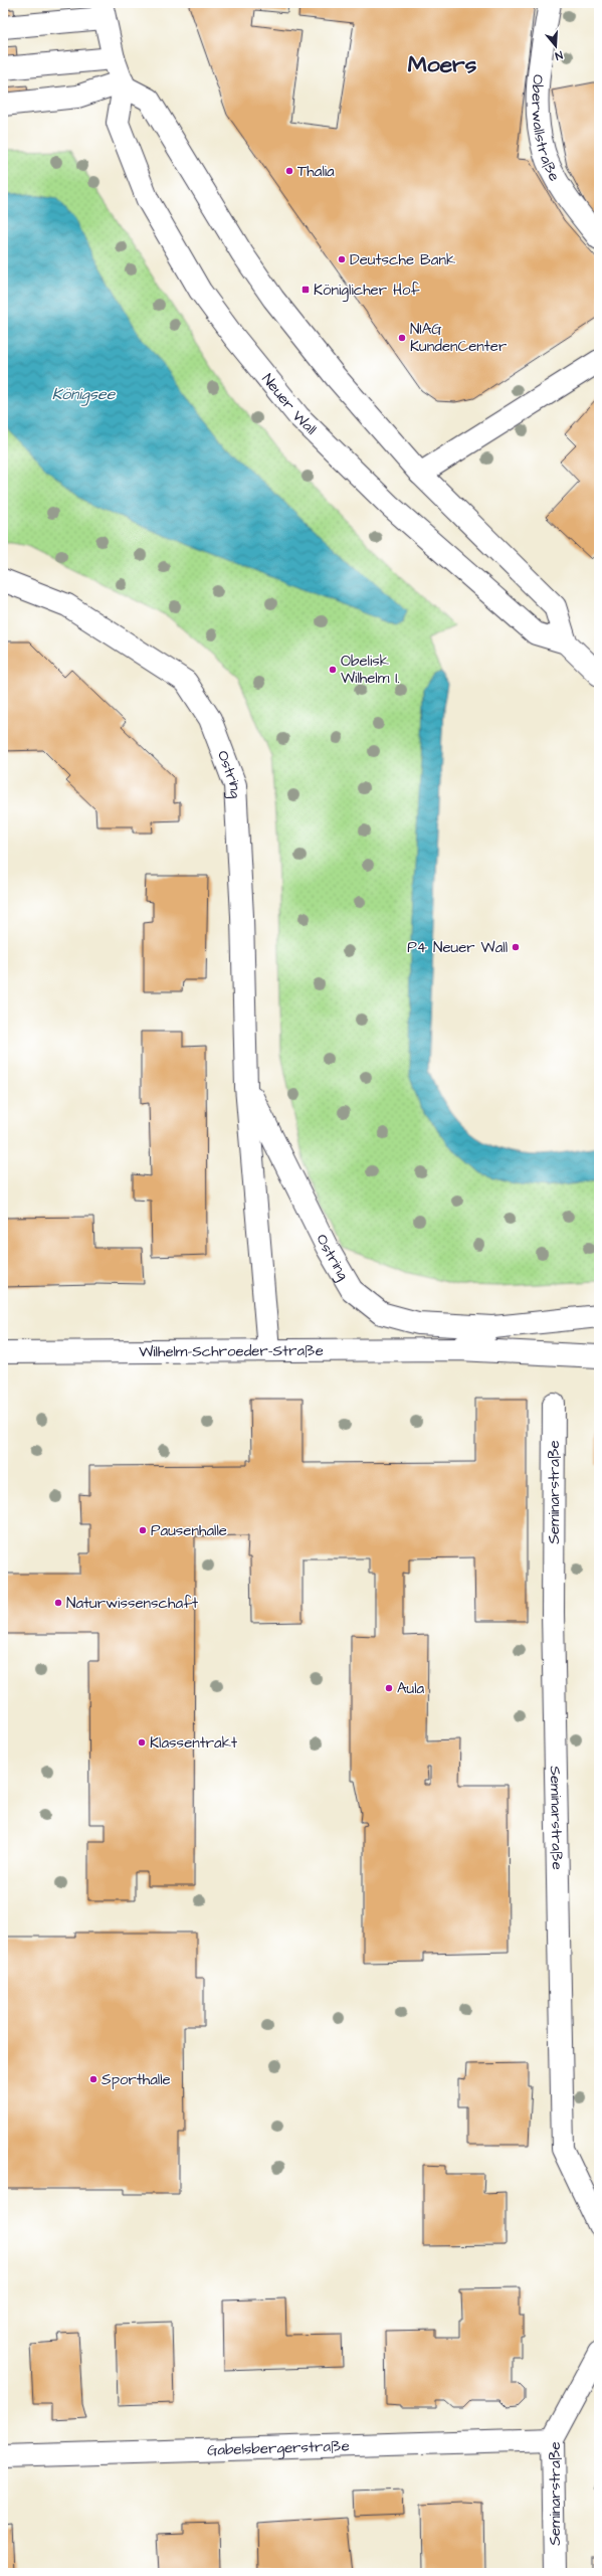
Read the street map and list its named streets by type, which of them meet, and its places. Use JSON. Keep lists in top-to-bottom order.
{
  "streets": {
    "street": [
      "Oberwallstraße",
      "Neuer Wall",
      "Ostring",
      "Wilhelm-Schroeder-Straße",
      "Seminarstraße",
      "Gabelsbergerstraße"
    ]
  },
  "crossings": [
    ["Ostring", "Wilhelm-Schroeder-Straße"],
    ["Seminarstraße", "Gabelsbergerstraße"]
  ],
  "districts": ["Moers"],
  "water": ["Königsee"],
  "places": {
    "other": [
      "Thalia",
      "Deutsche Bank",
      "NIAG KundenCenter",
      "Obelisk Wilhelm I.",
      "P4 Neuer Wall",
      "Pausenhalle",
      "Naturwissenschaft",
      "Aula",
      "Klassentrakt",
      "Sporthalle"
    ],
    "transit": ["Königlicher Hof"]
  },
  "north": "bottom"
}
